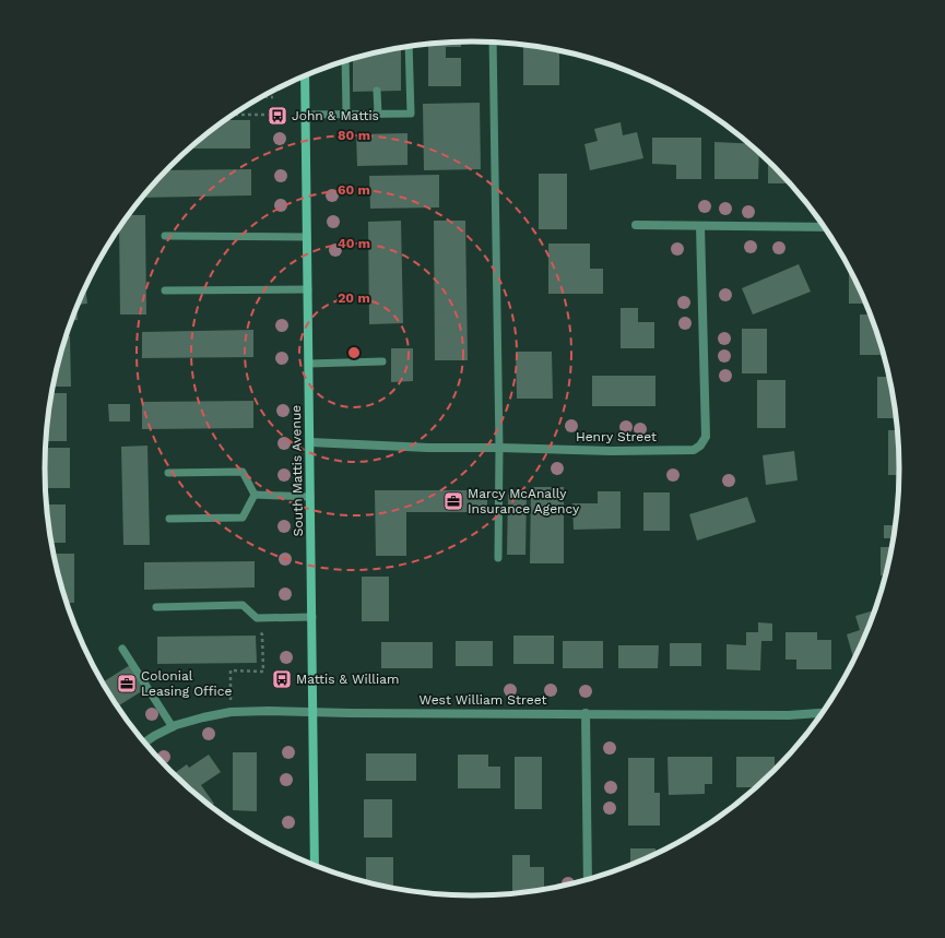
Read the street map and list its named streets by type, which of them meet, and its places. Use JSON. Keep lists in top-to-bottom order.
{
  "streets": {
    "main road": ["South Mattis Avenue"],
    "street": ["Henry Street", "West William Street"]
  },
  "crossings": [
    ["Henry Street", "South Mattis Avenue"],
    ["South Mattis Avenue", "West William Street"]
  ],
  "places": {
    "bus stop": ["John & Mattis", "Mattis & William"],
    "office": ["Marcy McAnally Insurance Agency", "Colonial Leasing Office"]
  },
  "rings": [
    "80 m",
    "60 m",
    "40 m",
    "20 m"
  ]
}
